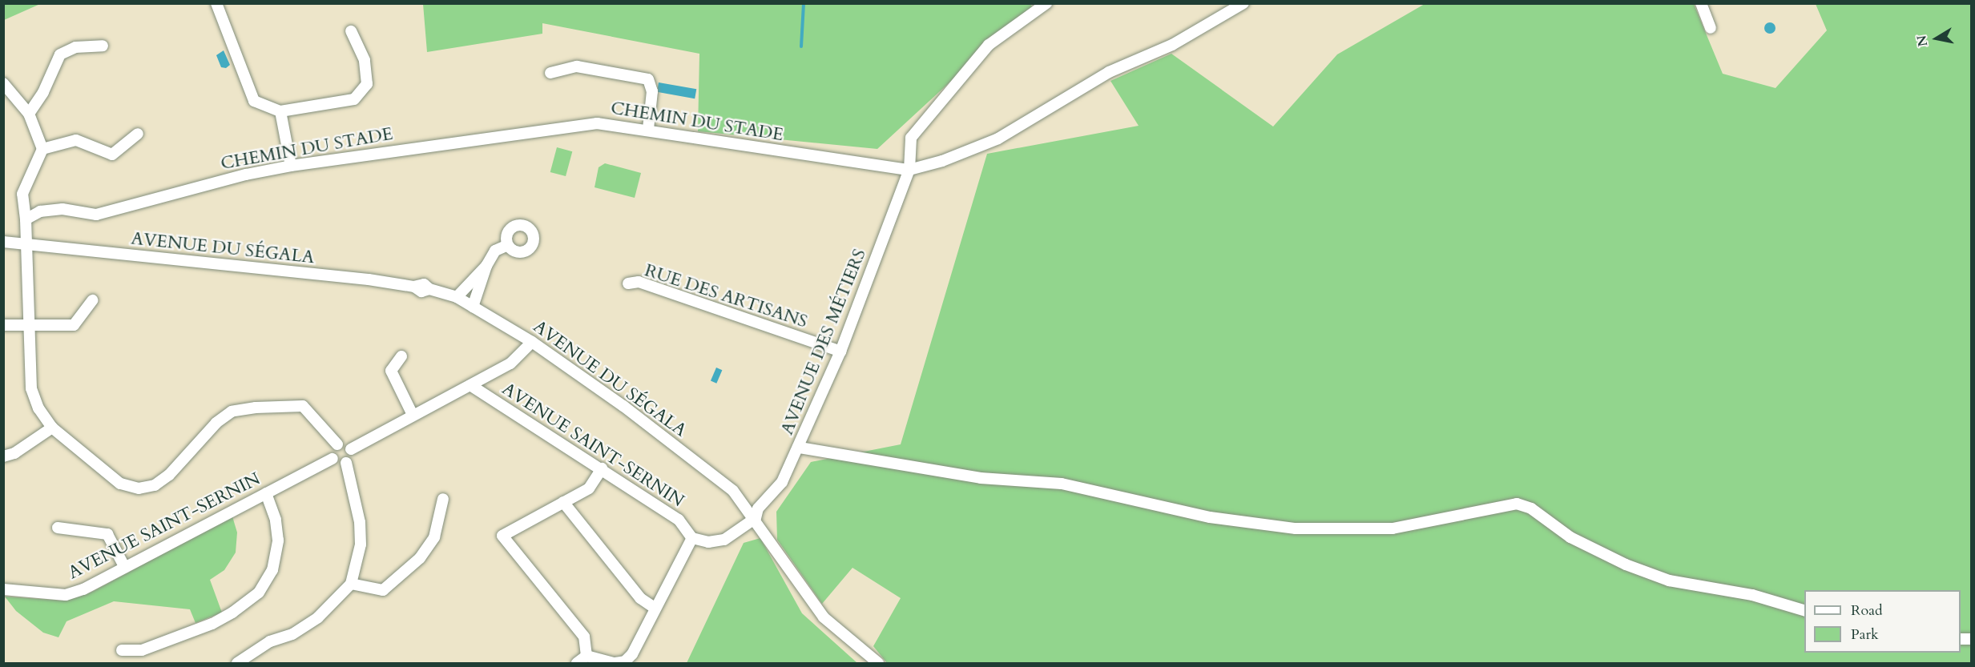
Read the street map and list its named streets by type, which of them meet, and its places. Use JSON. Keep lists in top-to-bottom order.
{
  "streets": {
    "street": [
      "CHEMIN DU STADE",
      "AVENUE DU SÉGALA",
      "RUE DES ARTISANS",
      "AVENUE DES MÉTIERS",
      "AVENUE SAINT-SERNIN"
    ]
  },
  "crossings": [
    ["CHEMIN DU STADE", "AVENUE DES MÉTIERS"],
    ["AVENUE DU SÉGALA", "AVENUE DES MÉTIERS"],
    ["AVENUE DU SÉGALA", "AVENUE SAINT-SERNIN"],
    ["RUE DES ARTISANS", "AVENUE DES MÉTIERS"]
  ],
  "legend": ["Road", "Park"],
  "north": "left"
}
